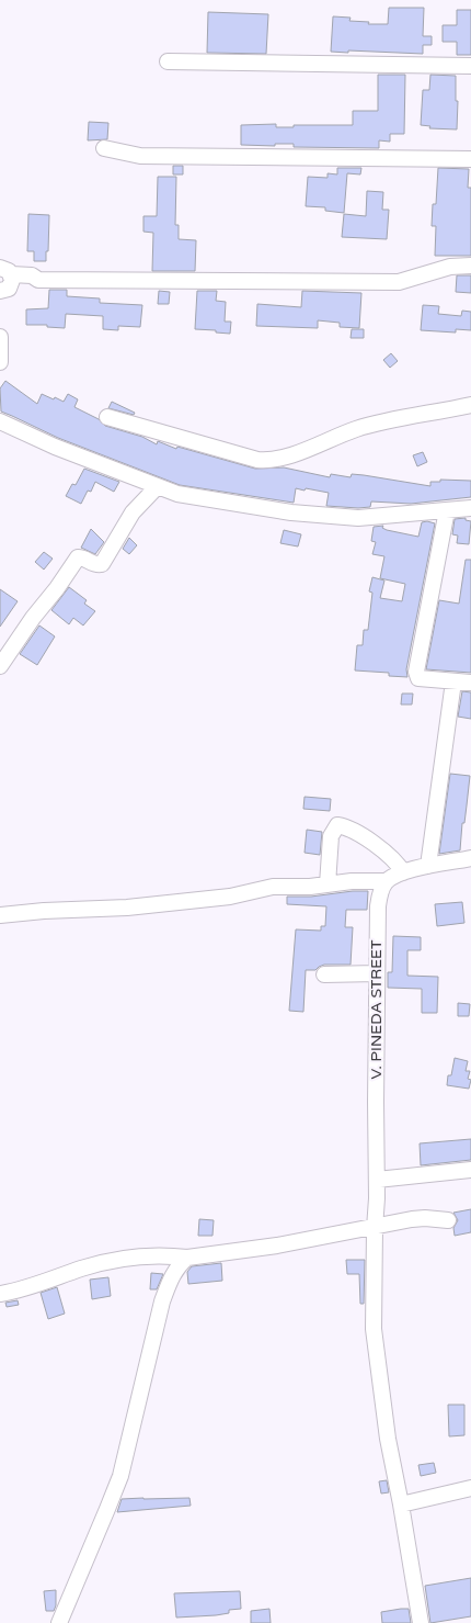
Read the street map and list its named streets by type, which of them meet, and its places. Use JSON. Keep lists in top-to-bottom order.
{
  "streets": {
    "street": ["V. PINEDA STREET"]
  }
}
